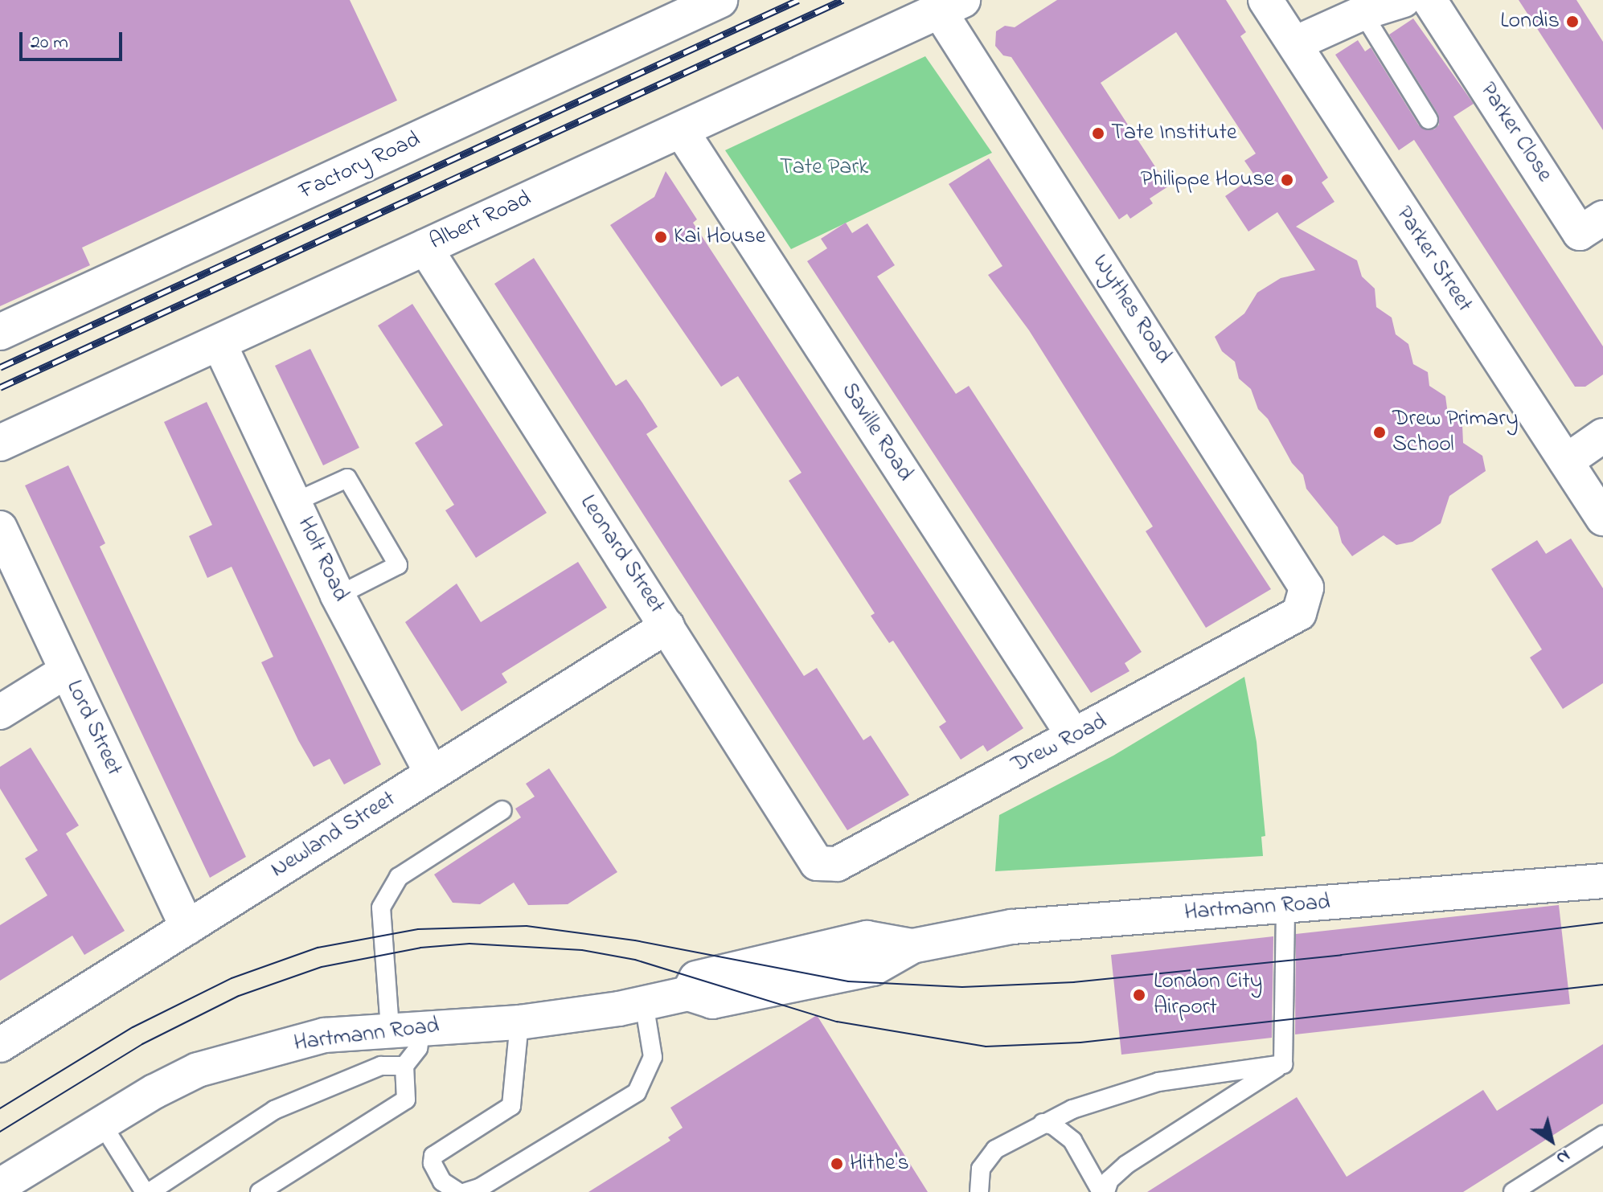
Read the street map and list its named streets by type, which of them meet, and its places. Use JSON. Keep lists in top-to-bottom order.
{
  "streets": {
    "main road": ["Factory Road", "Albert Road"],
    "street": [
      "Parker Close",
      "Parker Street",
      "Wythes Road",
      "Saville Road",
      "Leonard Street",
      "Holt Road",
      "Lord Street",
      "Drew Road",
      "Newland Street",
      "Hartmann Road"
    ]
  },
  "crossings": [
    ["Albert Road", "Wythes Road"],
    ["Albert Road", "Saville Road"],
    ["Albert Road", "Leonard Street"],
    ["Albert Road", "Holt Road"],
    ["Wythes Road", "Drew Road"],
    ["Saville Road", "Drew Road"],
    ["Leonard Street", "Drew Road"],
    ["Leonard Street", "Newland Street"],
    ["Holt Road", "Newland Street"],
    ["Lord Street", "Newland Street"]
  ],
  "parks": ["Tate Park"],
  "places": [
    "Londis",
    "Tate Institute",
    "Philippe House",
    "Kai House",
    "Drew Primary School",
    "London City Airport",
    "Hithe's"
  ],
  "scale_bar": "20 m",
  "north": "bottom right"
}
